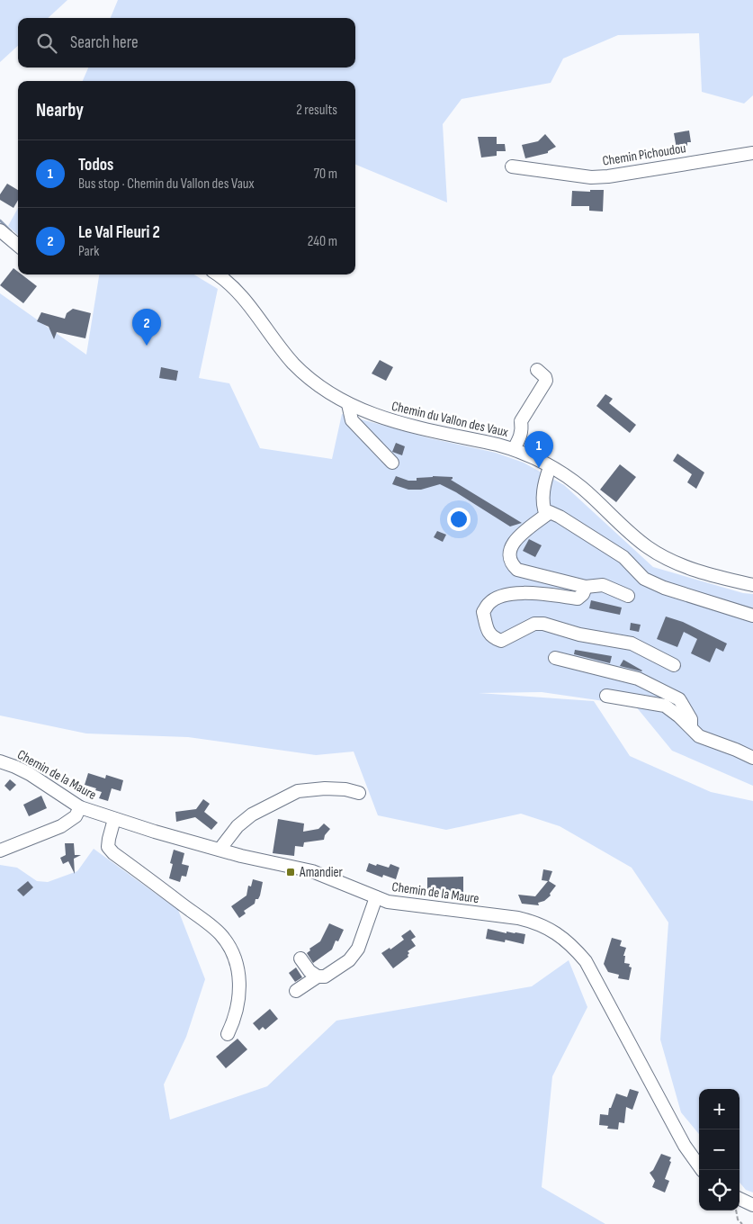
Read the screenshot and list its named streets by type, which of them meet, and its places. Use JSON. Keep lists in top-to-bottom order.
{
  "streets": {
    "street": ["Chemin Pichoudou", "Chemin du Vallon des Vaux", "Chemin de la Maure"]
  },
  "places": {
    "transit": ["Amandier"]
  },
  "page": {
    "search": "Search here",
    "heading": ["Nearby", "2 results"],
    "list": [
      {
        "mark": "1",
        "name": "Todos",
        "note": "Bus stop · Chemin du Vallon des Vaux",
        "value": "70 m"
      },
      {
        "mark": "2",
        "name": "Le Val Fleuri 2",
        "note": "Park",
        "value": "240 m"
      }
    ],
    "pins": ["2", "1"],
    "map_buttons": ["+", "−"]
  }
}
